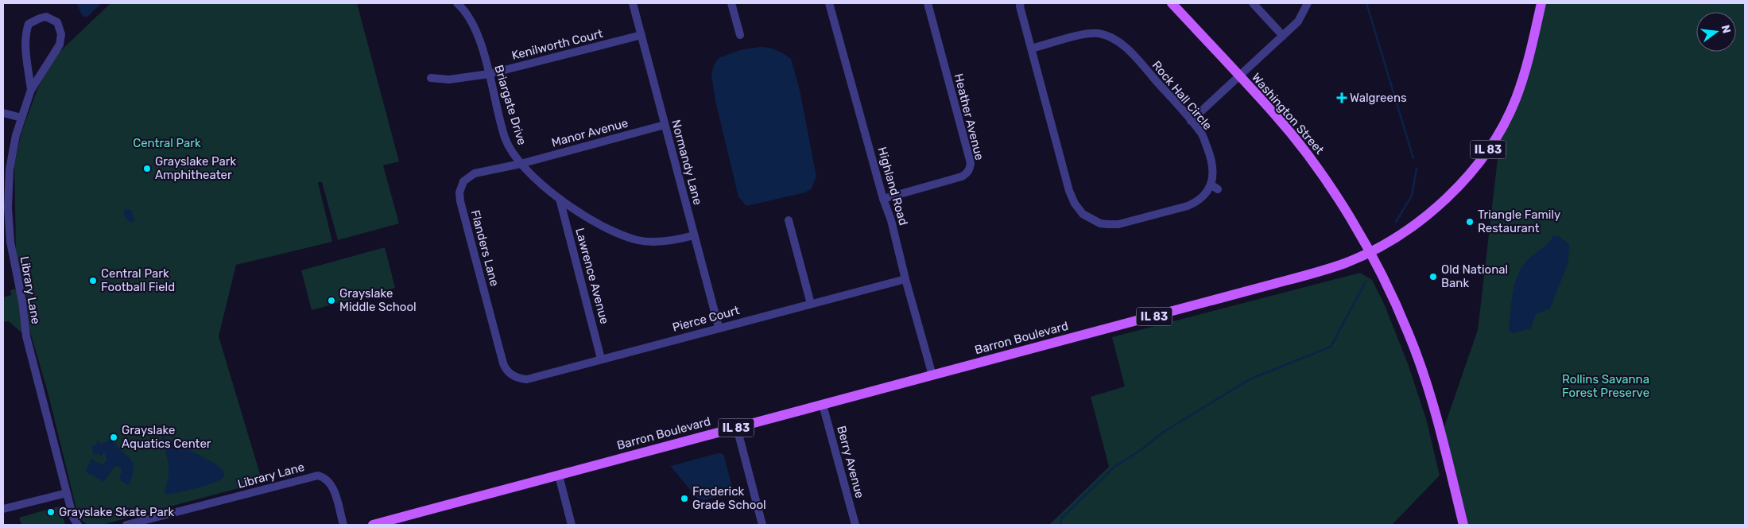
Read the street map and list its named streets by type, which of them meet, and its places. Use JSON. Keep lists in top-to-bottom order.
{
  "streets": {
    "main road": ["Washington Street", "IL 83", "Barron Boulevard"],
    "street": [
      "Kenilworth Court",
      "Rock Hall Circle",
      "Briargate Drive",
      "Heather Avenue",
      "Manor Avenue",
      "Normandy Lane",
      "Highland Road",
      "Flanders Lane",
      "Lawrence Avenue",
      "Library Lane",
      "Pierce Court",
      "Berry Avenue"
    ]
  },
  "crossings": [
    ["Kenilworth Court", "Briargate Drive"],
    ["Kenilworth Court", "Normandy Lane"],
    ["Briargate Drive", "Manor Avenue"],
    ["Briargate Drive", "Normandy Lane"],
    ["Briargate Drive", "Flanders Lane"],
    ["Briargate Drive", "Lawrence Avenue"],
    ["Washington Street", "Barron Boulevard"],
    ["Heather Avenue", "Highland Road"],
    ["Manor Avenue", "Normandy Lane"],
    ["Manor Avenue", "Flanders Lane"],
    ["Normandy Lane", "Pierce Court"],
    ["Highland Road", "Pierce Court"],
    ["Highland Road", "Barron Boulevard"],
    ["Flanders Lane", "Pierce Court"],
    ["Lawrence Avenue", "Pierce Court"],
    ["Barron Boulevard", "Berry Avenue"]
  ],
  "parks": ["Central Park", "Rollins Savanna Forest Preserve"],
  "places": {
    "health": ["Walgreens"],
    "other": [
      "Grayslake Park Amphitheater",
      "Triangle Family Restaurant",
      "Old National Bank",
      "Central Park Football Field",
      "Grayslake Middle School",
      "Grayslake Aquatics Center",
      "Frederick Grade School",
      "Grayslake Skate Park"
    ]
  },
  "north": "right"
}
